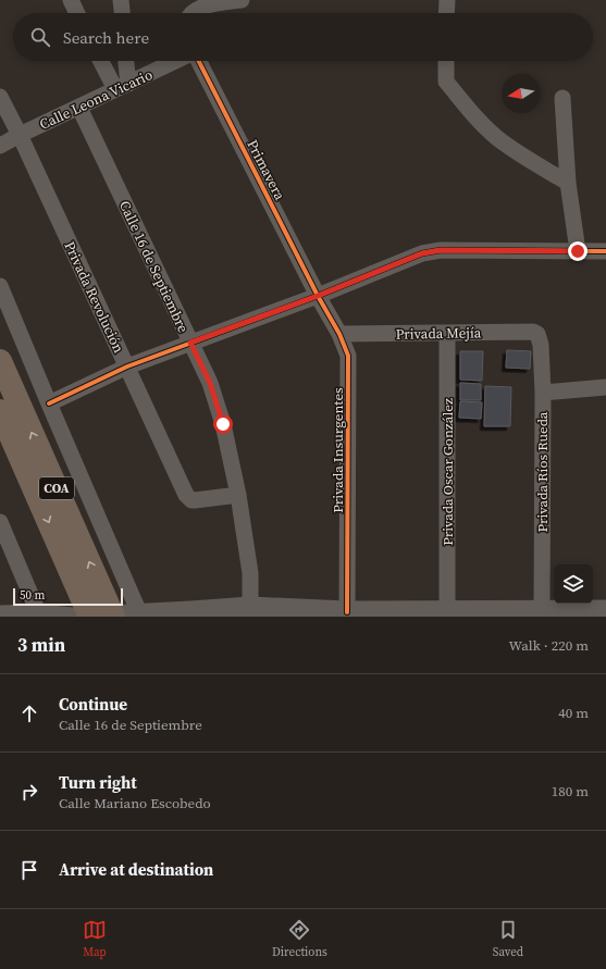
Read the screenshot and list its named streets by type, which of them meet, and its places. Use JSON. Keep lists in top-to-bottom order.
{
  "streets": {
    "highway": ["COA"],
    "street": [
      "Calle Leona Vicario",
      "Primavera",
      "Calle 16 de Septiembre",
      "Privada Revolución",
      "Privada Mejía",
      "Privada Insurgentes",
      "Privada Oscar González",
      "Privada Ríos Rueda"
    ]
  },
  "crossings": [
    ["Calle Leona Vicario", "Calle 16 de Septiembre"],
    ["Calle Leona Vicario", "Privada Revolución"],
    ["Primavera", "Privada Insurgentes"],
    ["Calle 16 de Septiembre", "Privada Revolución"],
    ["Privada Mejía", "Privada Insurgentes"],
    ["Privada Mejía", "Privada Oscar González"],
    ["Privada Mejía", "Privada Ríos Rueda"]
  ],
  "scale_bar": "50 m",
  "north": "left",
  "page": {
    "search": "Search here",
    "scale": "50 m",
    "heading": ["3 min", "Walk · 220 m"],
    "list": [
      ["Continue", "Calle 16 de Septiembre", "40 m"],
      ["Turn right", "Calle Mariano Escobedo", "180 m"],
      "Arrive at destination"
    ],
    "nav": ["Map", "Directions", "Saved"]
  }
}
